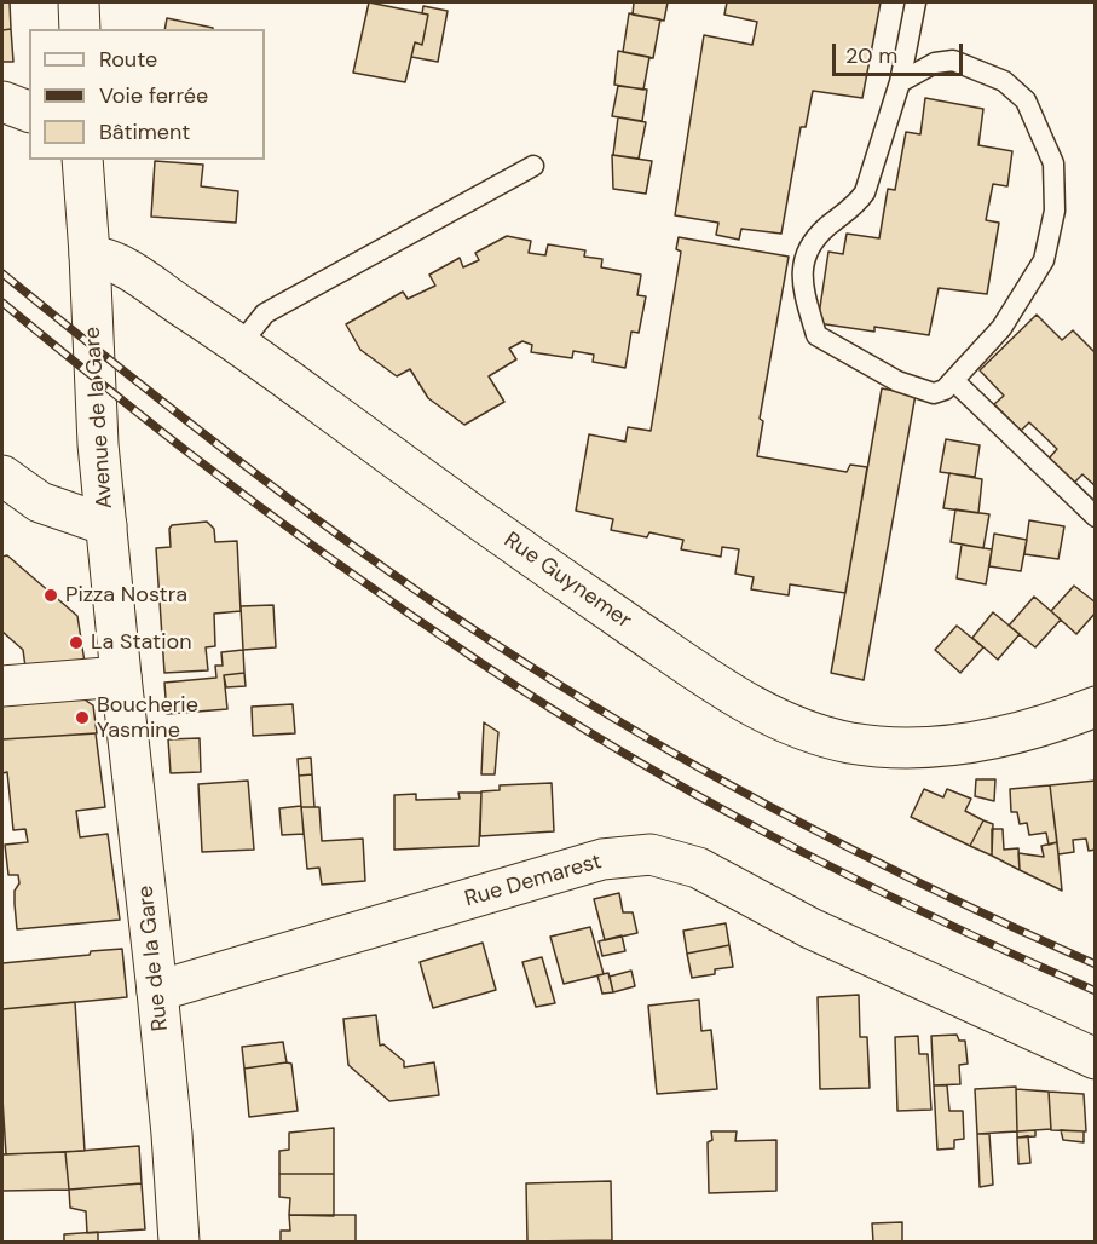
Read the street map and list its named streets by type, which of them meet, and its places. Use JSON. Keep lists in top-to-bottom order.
{
  "streets": {
    "street": [
      "Avenue de la Gare",
      "Rue Guynemer",
      "Rue Demarest",
      "Rue de la Gare"
    ]
  },
  "crossings": [
    ["Avenue de la Gare", "Rue Guynemer"],
    ["Avenue de la Gare", "Rue de la Gare"],
    ["Rue Demarest", "Rue de la Gare"]
  ],
  "places": ["Pizza Nostra", "La Station", "Boucherie Yasmine"],
  "legend": ["Route", "Voie ferrée", "Bâtiment"],
  "scale_bar": "20 m"
}
